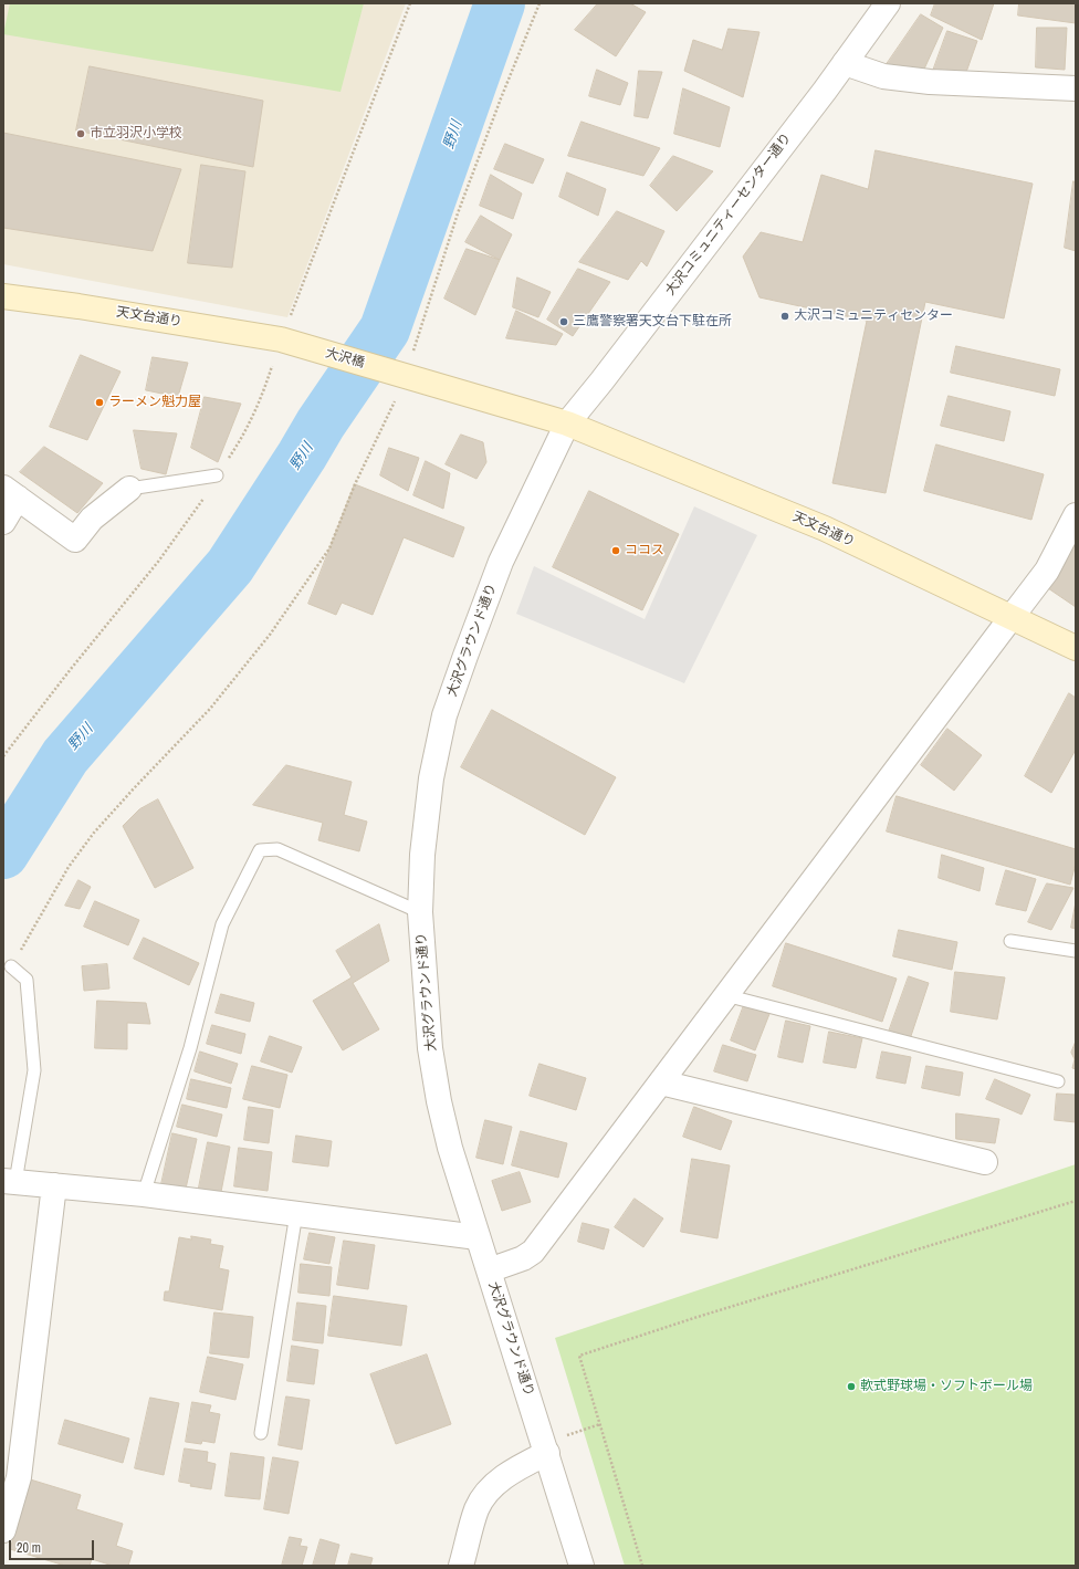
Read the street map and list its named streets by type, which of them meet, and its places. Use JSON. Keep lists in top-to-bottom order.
{
  "streets": {
    "main road": ["天文台通り", "大沢橋"],
    "street": ["大沢コミュニティーセンター通り", "大沢グラウンド通り"]
  },
  "crossings": [
    ["大沢コミュニティーセンター通り", "天文台通り"],
    ["大沢コミュニティーセンター通り", "大沢橋"],
    ["大沢コミュニティーセンター通り", "大沢グラウンド通り"],
    ["天文台通り", "大沢橋"],
    ["天文台通り", "大沢グラウンド通り"],
    ["大沢橋", "大沢グラウンド通り"]
  ],
  "water": ["野川"],
  "places": [
    "市立羽沢小学校",
    "大沢コミュニティセンター",
    "三鷹警察署天文台下駐在所",
    "ラーメン魁力屋",
    "ココス",
    "軟式野球場・ソフトボール場"
  ],
  "scale_bar": "20 m"
}
